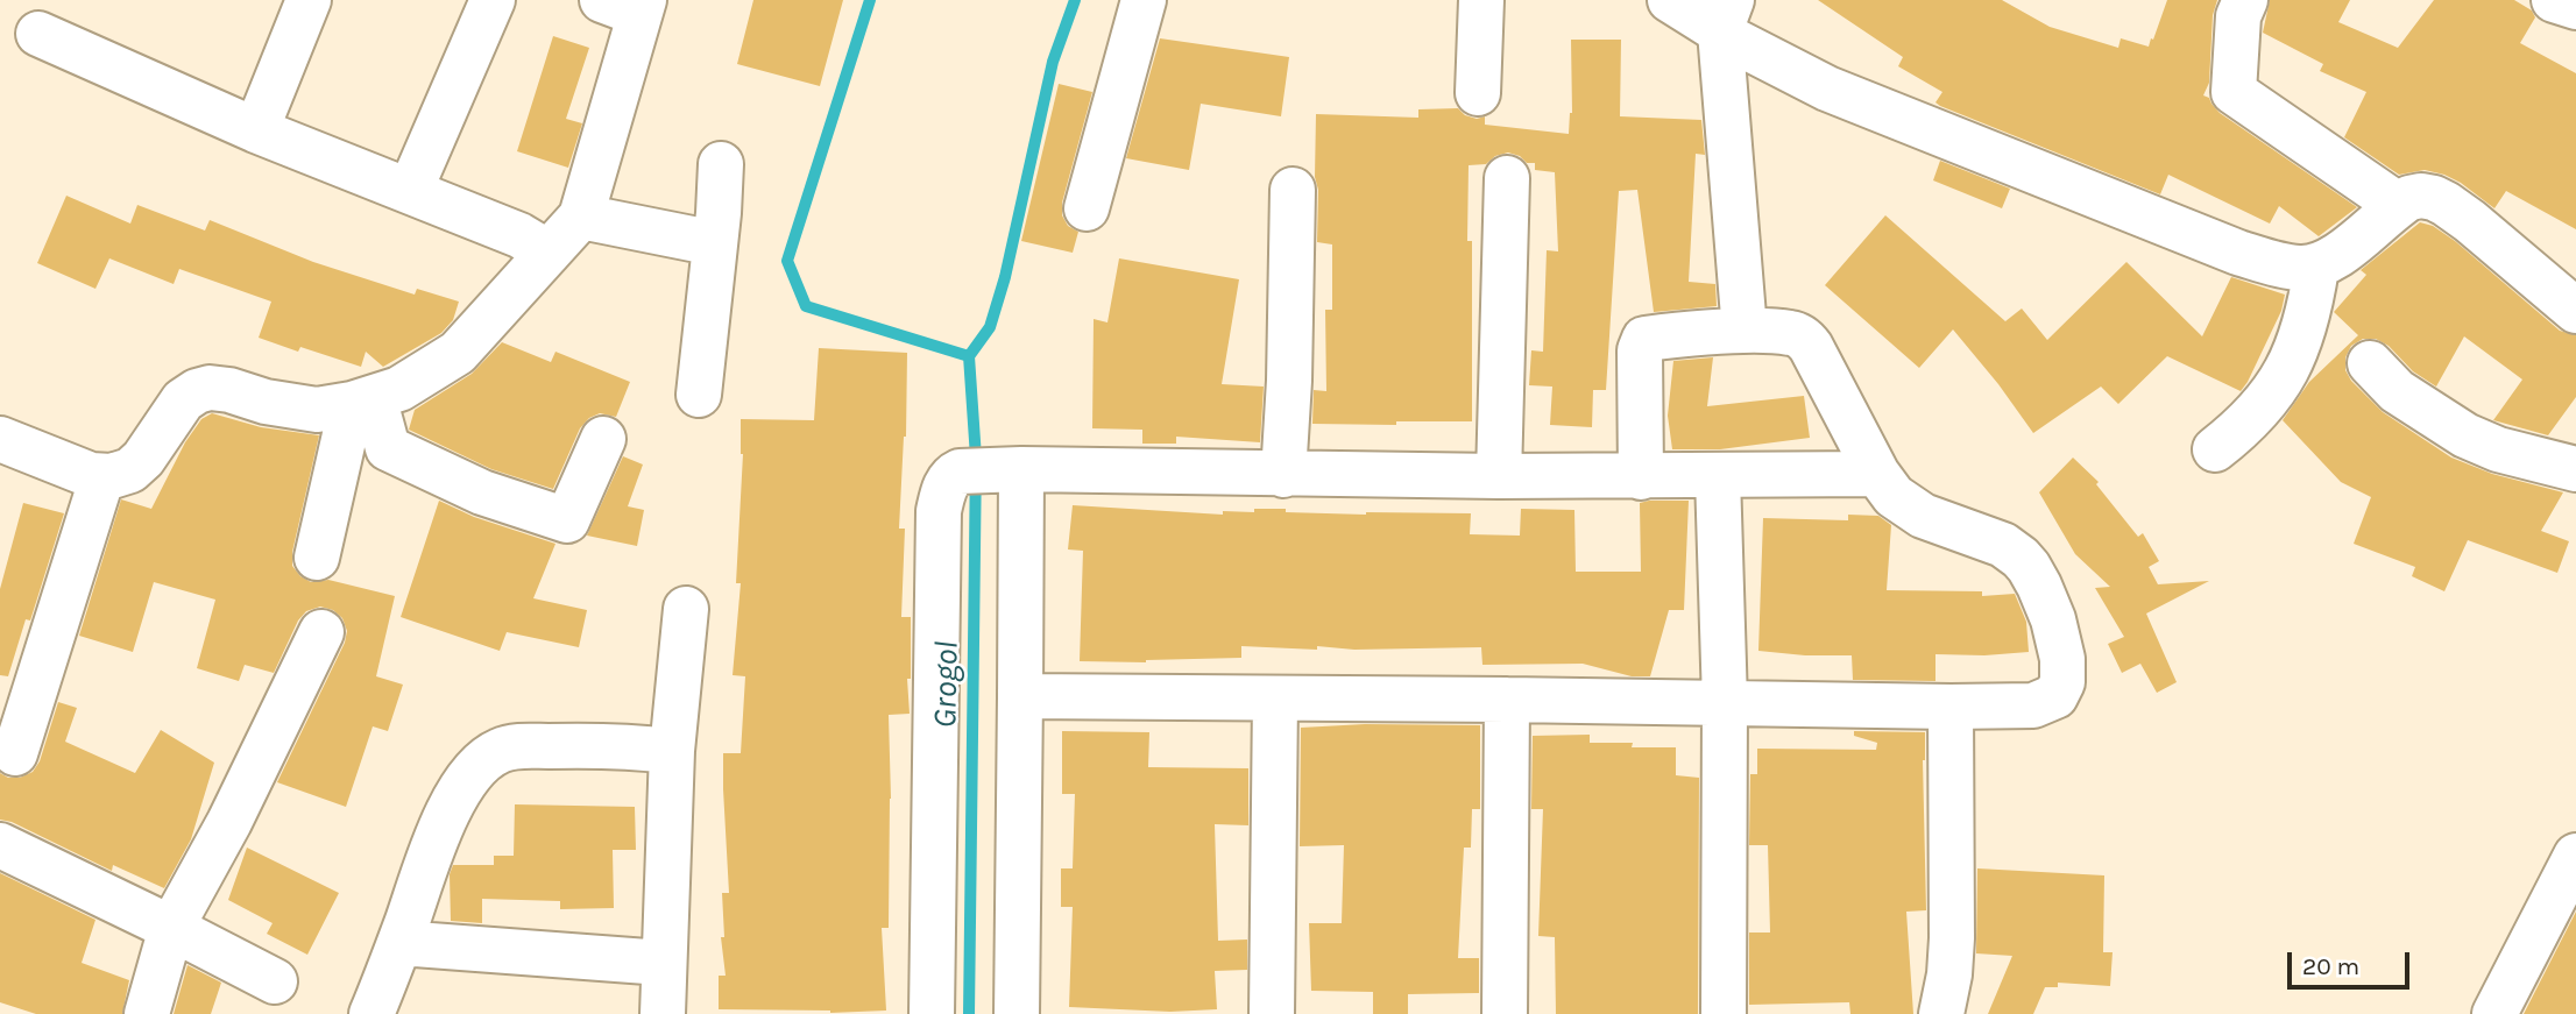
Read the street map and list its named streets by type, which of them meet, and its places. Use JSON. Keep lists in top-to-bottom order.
{
  "water": ["Grogol"],
  "scale_bar": "20 m"
}
